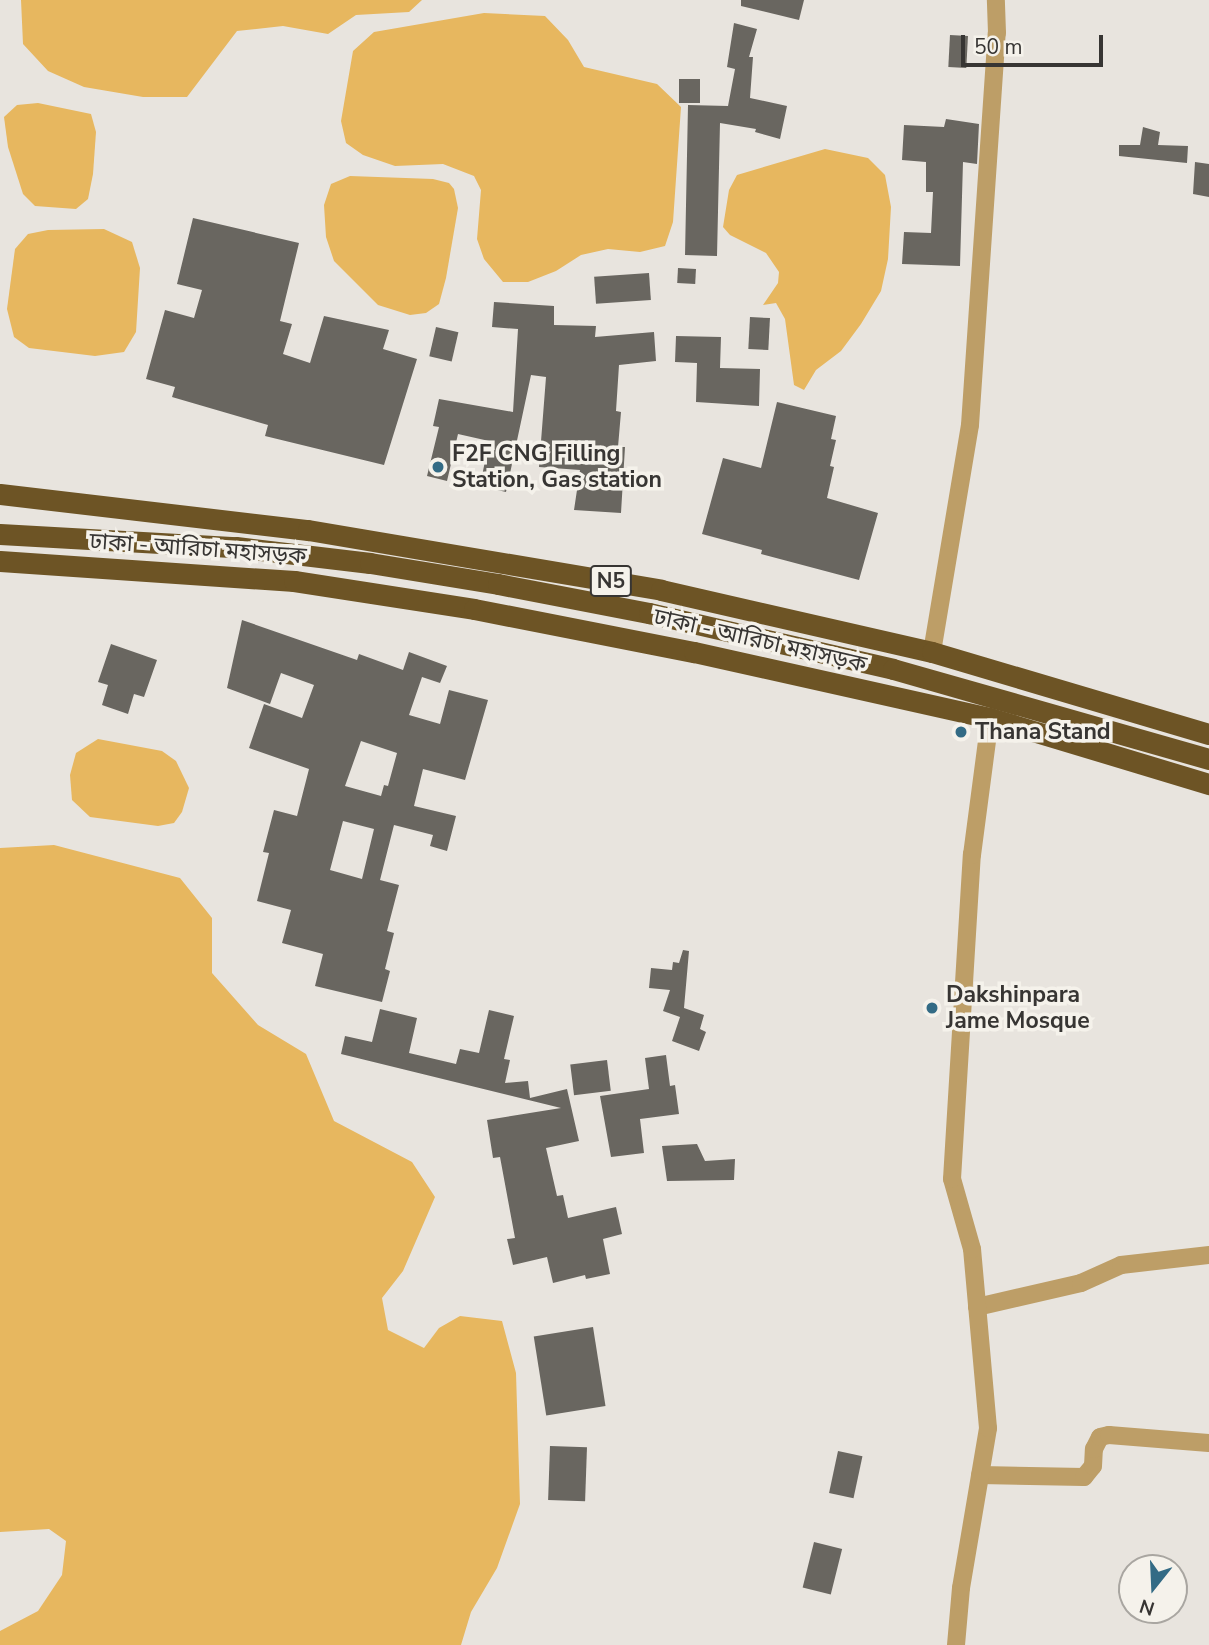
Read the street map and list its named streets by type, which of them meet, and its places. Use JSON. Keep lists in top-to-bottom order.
{
  "streets": {
    "highway": ["ঢাকা - আরিচা মহাসড়ক", "N5"]
  },
  "places": ["F2F CNG Filling Station, Gas station", "Thana Stand", "Dakshinpara Jame Mosque"],
  "scale_bar": "50 m",
  "north": "bottom"
}
